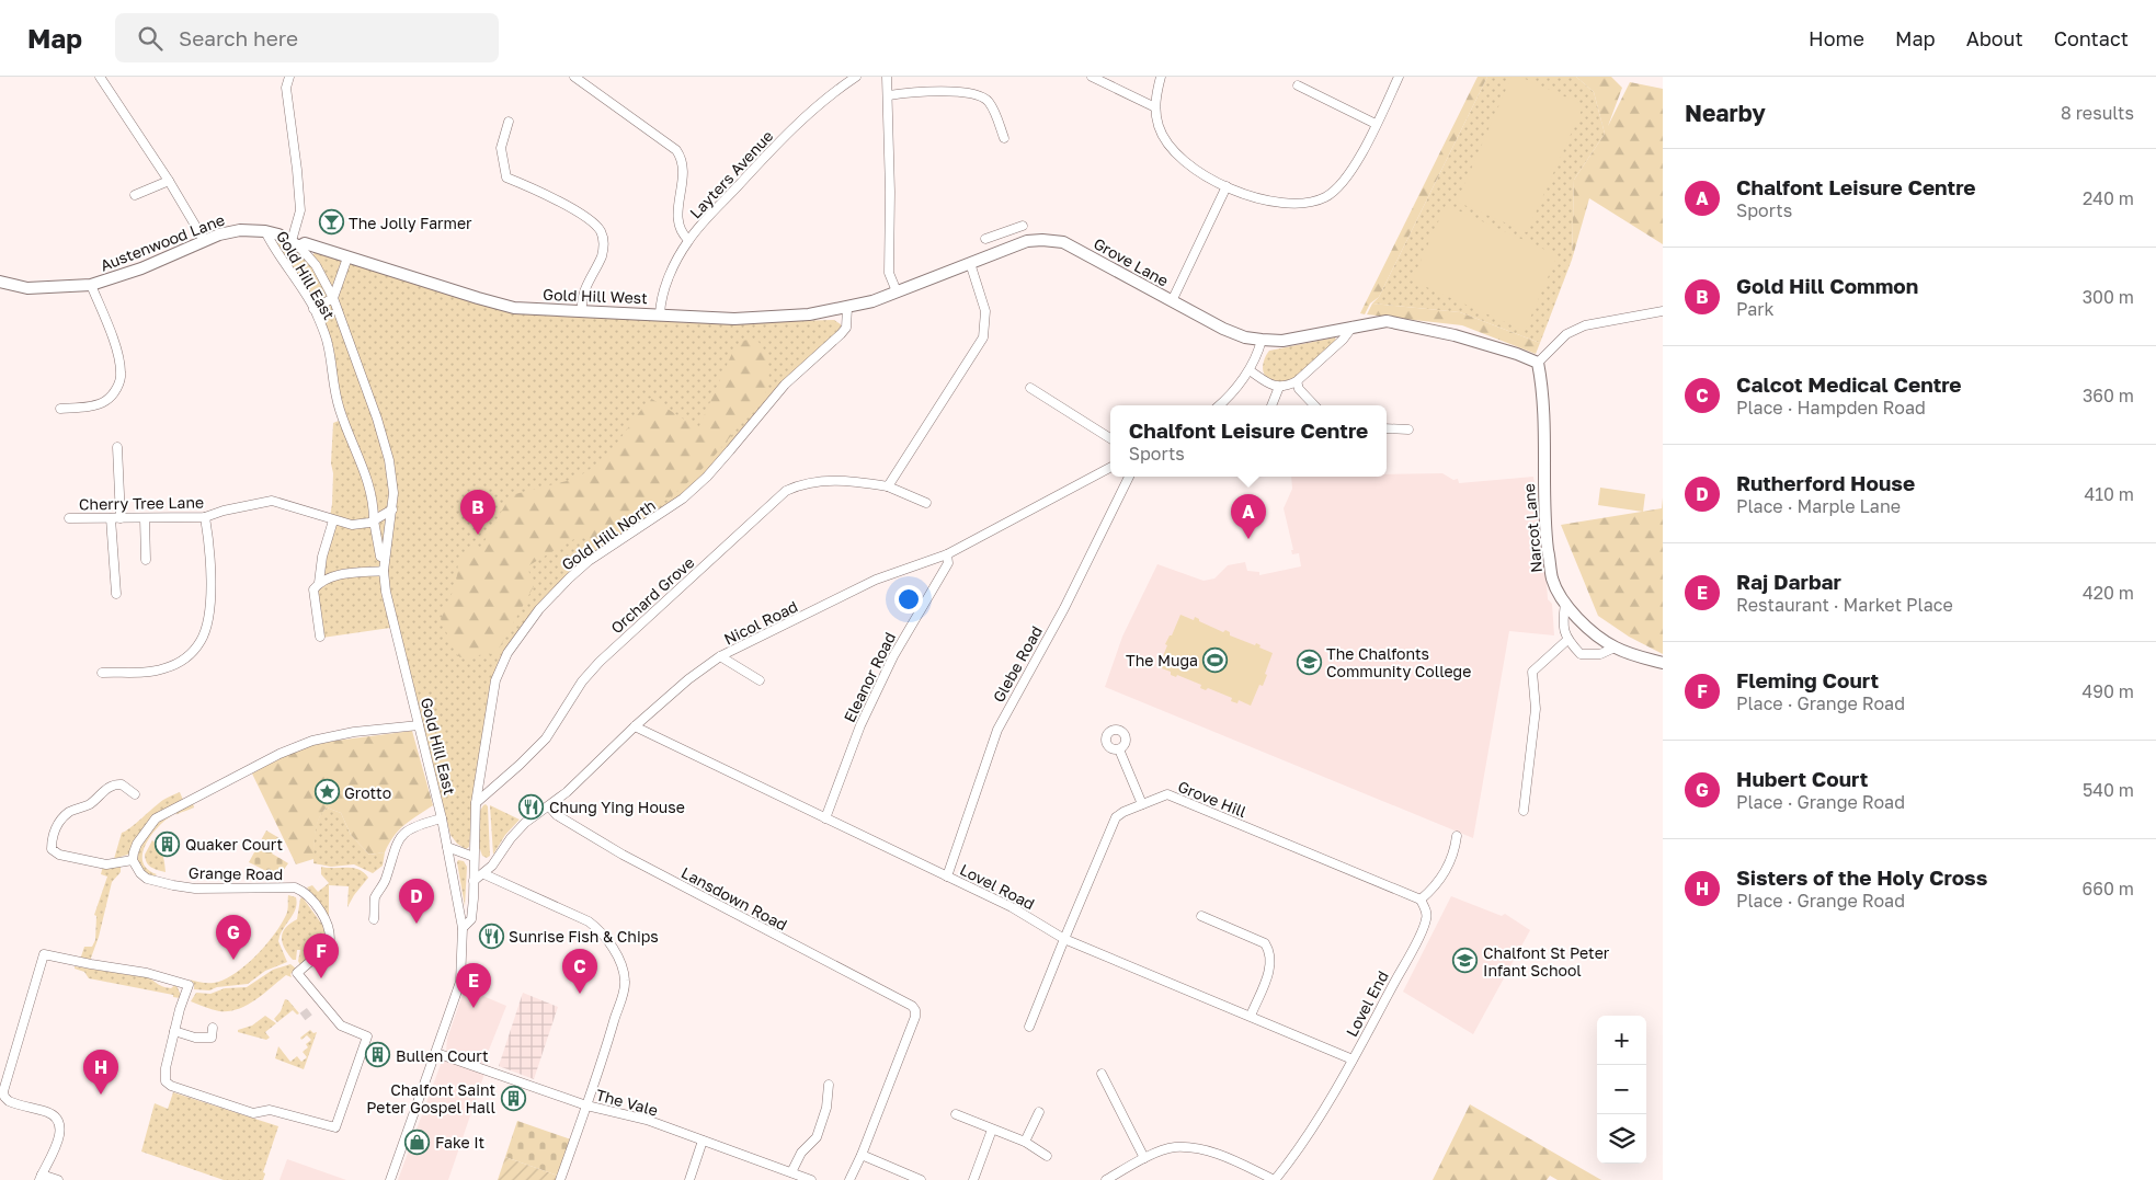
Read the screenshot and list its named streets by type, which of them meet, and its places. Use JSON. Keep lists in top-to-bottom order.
{
  "streets": {
    "street": [
      "Layters Avenue",
      "Austenwood Lane",
      "Grove Lane",
      "Gold Hill East",
      "Gold Hill West",
      "Cherry Tree Lane",
      "Narcot Lane",
      "Gold Hill North",
      "Orchard Grove",
      "Nicol Road",
      "Glebe Road",
      "Eleanor Road",
      "Grove Hill",
      "Grange Road",
      "Lovel Road",
      "Lansdown Road",
      "Lovel End",
      "The Vale"
    ]
  },
  "crossings": [
    ["Layters Avenue", "Gold Hill West"],
    ["Austenwood Lane", "Gold Hill East"],
    ["Austenwood Lane", "Gold Hill West"],
    ["Grove Lane", "Gold Hill West"],
    ["Grove Lane", "Narcot Lane"],
    ["Gold Hill East", "Gold Hill West"],
    ["Gold Hill East", "Cherry Tree Lane"],
    ["Gold Hill East", "Gold Hill North"],
    ["Gold Hill West", "Gold Hill North"],
    ["Gold Hill North", "Orchard Grove"],
    ["Gold Hill North", "Nicol Road"],
    ["Nicol Road", "Eleanor Road"],
    ["Nicol Road", "Lovel Road"],
    ["Nicol Road", "Lansdown Road"],
    ["Glebe Road", "Lovel Road"],
    ["Eleanor Road", "Lovel Road"],
    ["Grove Hill", "Lovel Road"],
    ["Grove Hill", "Lovel End"],
    ["Lovel Road", "Lovel End"]
  ],
  "places": {
    "bar": ["The Jolly Farmer"],
    "sports": ["The Muga"],
    "school or university": ["The Chalfonts Community College", "Chalfont St Peter Infant School"],
    "place": ["Grotto"],
    "restaurant": ["Chung Ying House", "Sunrise Fish & Chips"],
    "building": ["Quaker Court", "Bullen Court", "Chalfont Saint Peter Gospel Hall"],
    "shop": ["Fake It"]
  },
  "page": {
    "header": "Map",
    "search": "Search here",
    "nav": [
      "Home",
      "Map",
      "About",
      "Contact"
    ],
    "heading": ["Nearby", "8 results"],
    "list": [
      {
        "mark": "A",
        "name": "Chalfont Leisure Centre",
        "note": "Sports",
        "value": "240 m"
      },
      {
        "mark": "B",
        "name": "Gold Hill Common",
        "note": "Park",
        "value": "300 m"
      },
      {
        "mark": "C",
        "name": "Calcot Medical Centre",
        "note": "Place · Hampden Road",
        "value": "360 m"
      },
      {
        "mark": "D",
        "name": "Rutherford House",
        "note": "Place · Marple Lane",
        "value": "410 m"
      },
      {
        "mark": "E",
        "name": "Raj Darbar",
        "note": "Restaurant · Market Place",
        "value": "420 m"
      },
      {
        "mark": "F",
        "name": "Fleming Court",
        "note": "Place · Grange Road",
        "value": "490 m"
      },
      {
        "mark": "G",
        "name": "Hubert Court",
        "note": "Place · Grange Road",
        "value": "540 m"
      },
      {
        "mark": "H",
        "name": "Sisters of the Holy Cross",
        "note": "Place · Grange Road",
        "value": "660 m"
      }
    ],
    "popup": ["Chalfont Leisure Centre", "Sports"],
    "pins": [
      "B",
      "A",
      "D",
      "G",
      "F",
      "C",
      "E",
      "H"
    ],
    "map_buttons": ["+", "−"]
  }
}
